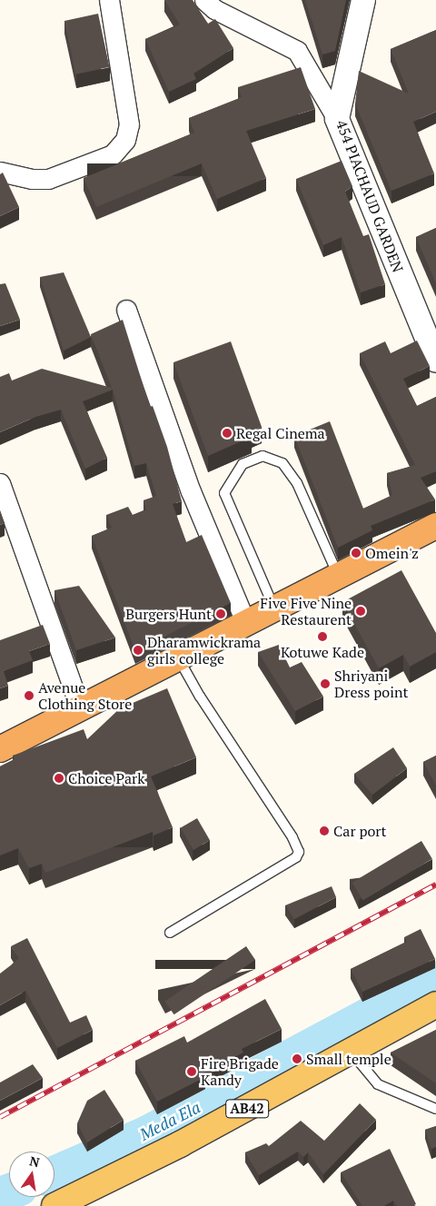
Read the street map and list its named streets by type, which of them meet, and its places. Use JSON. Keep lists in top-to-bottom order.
{
  "streets": {
    "main road": ["AB42"],
    "street": ["454 PIACHAUD GARDEN"]
  },
  "water": ["Meda Ela"],
  "places": [
    "Regal Cinema",
    "Omein'z",
    "Five Five Nine Restaurent",
    "Burgers Hunt",
    "Kotuwe Kade",
    "Dharamwickrama girls college",
    "Shriyani Dress point",
    "Avenue Clothing Store",
    "Choice Park",
    "Car port",
    "Small temple",
    "Fire Brigade Kandy"
  ],
  "north": "top"
}
